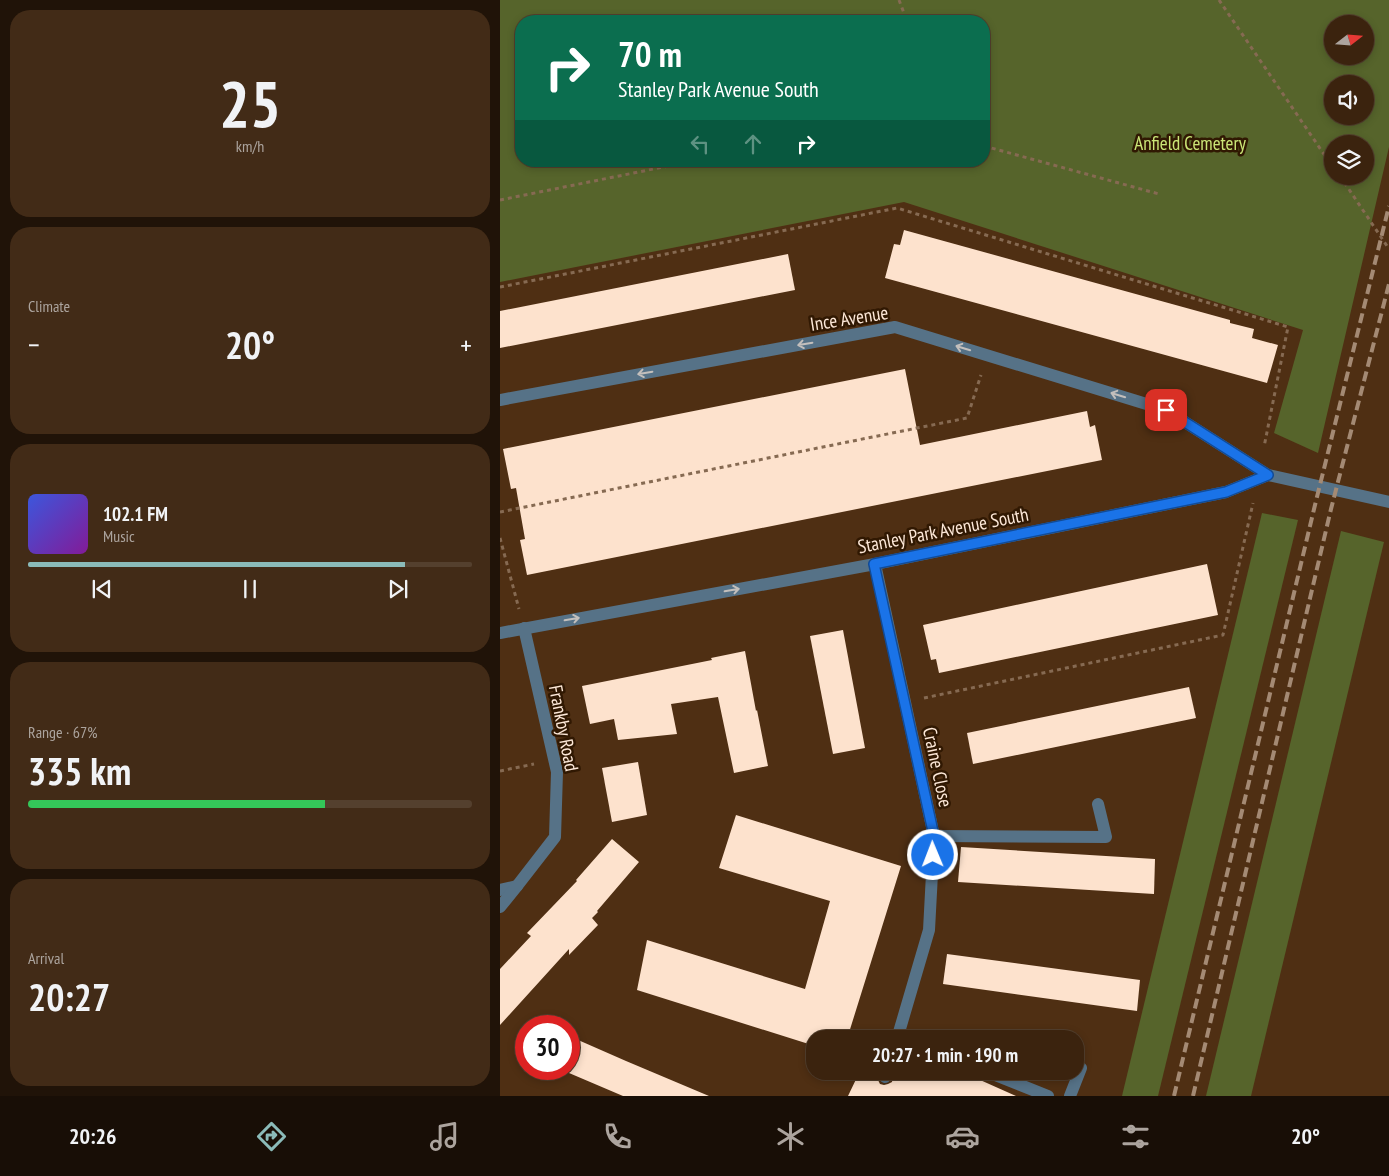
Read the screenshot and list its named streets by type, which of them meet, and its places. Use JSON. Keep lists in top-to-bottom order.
{
  "streets": {
    "street": [
      "Ince Avenue",
      "Stanley Park Avenue South",
      "Frankby Road",
      "Craine Close"
    ]
  },
  "crossings": [
    ["Ince Avenue", "Stanley Park Avenue South"],
    ["Stanley Park Avenue South", "Frankby Road"],
    ["Stanley Park Avenue South", "Craine Close"]
  ],
  "one_way": ["Ince Avenue", "Stanley Park Avenue South"],
  "parks": ["Anfield Cemetery"],
  "north": "right",
  "page": {
    "tile": [
      ["25", "km/h"],
      "Climate",
      ["Range · 67%", "335 km"],
      ["Arrival", "20:27"]
    ],
    "turn": ["70 m", "Stanley Park Avenue South"],
    "heat": ["−", "20°", "+"],
    "song": ["102.1 FM", "Music"],
    "limit": "30",
    "trip": "20:27 · 1 min · 190 m",
    "tabs": ["20:26", "20°"]
  }
}
